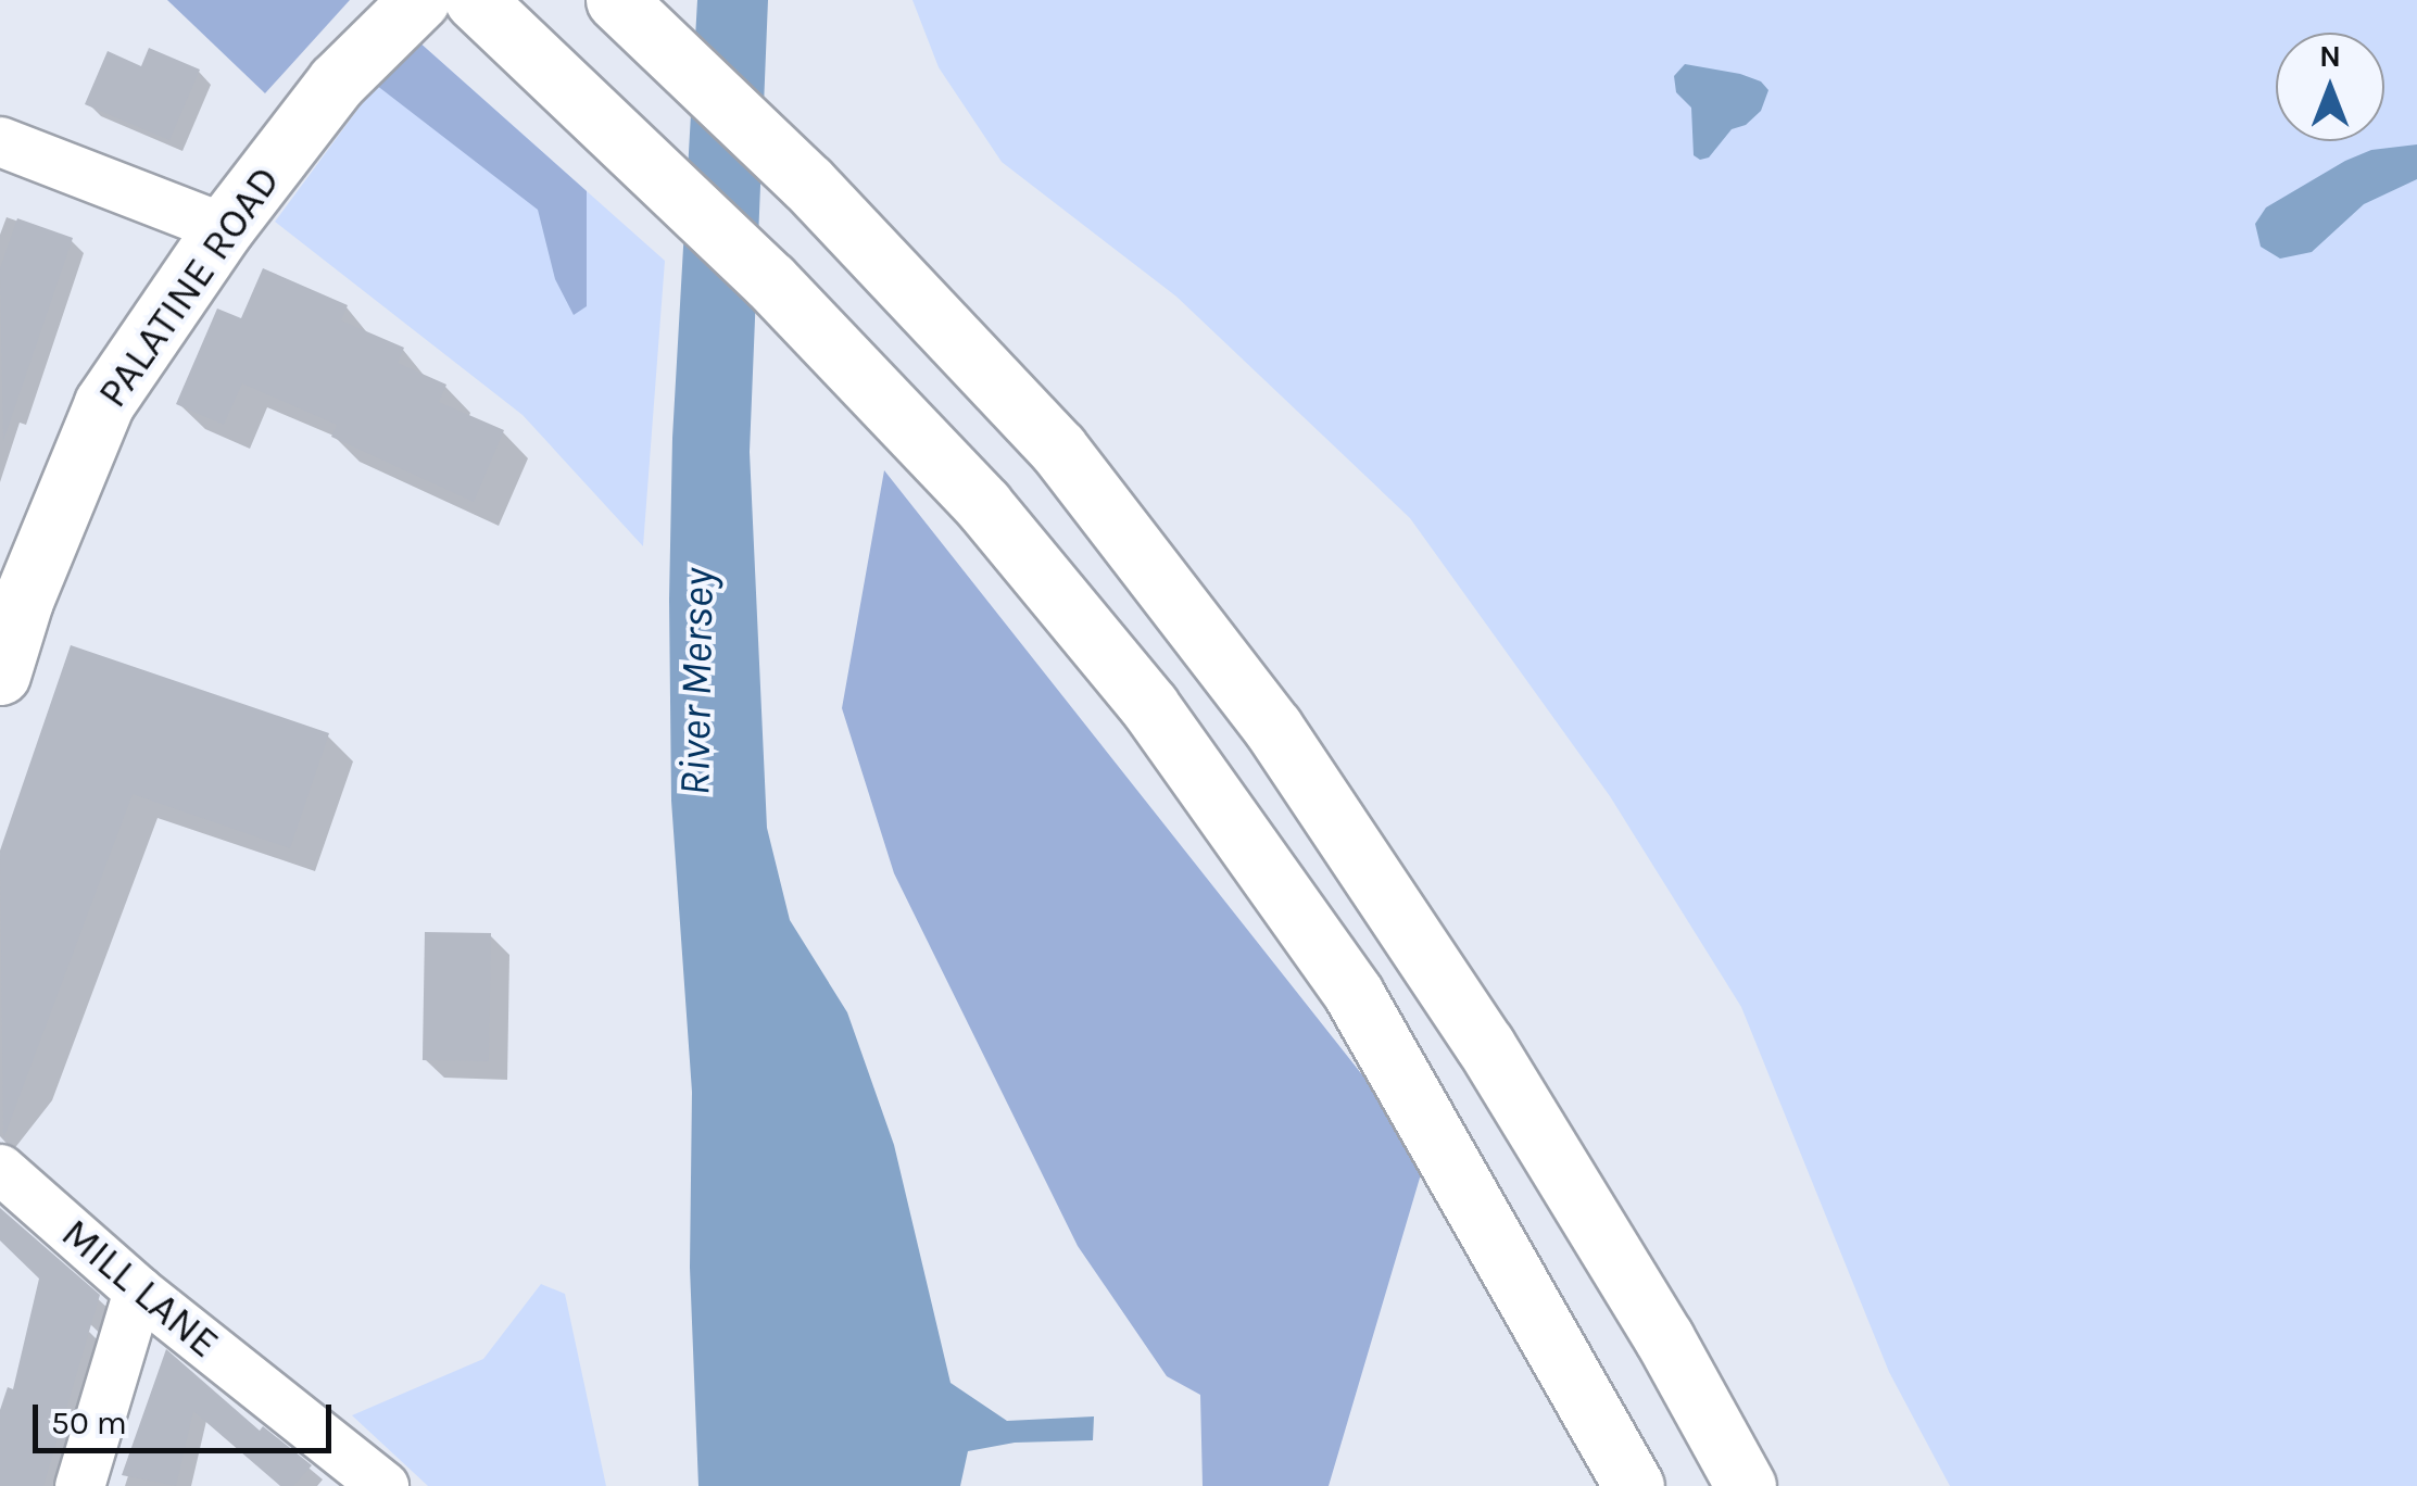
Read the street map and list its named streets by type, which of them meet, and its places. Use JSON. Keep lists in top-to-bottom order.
{
  "streets": {
    "main road": ["PALATINE ROAD"],
    "street": ["MILL LANE"]
  },
  "water": ["River Mersey"],
  "scale_bar": "50 m",
  "north": "top"
}
